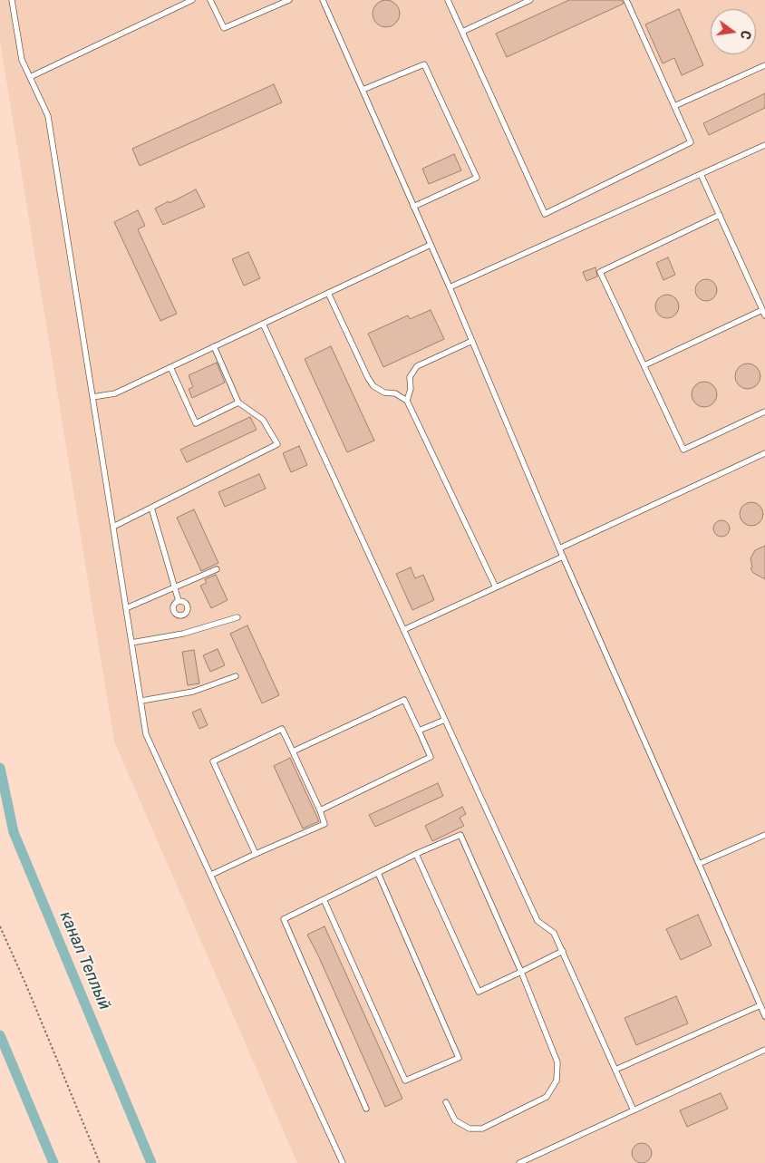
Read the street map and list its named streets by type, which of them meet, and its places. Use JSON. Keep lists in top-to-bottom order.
{
  "water": ["канал Теплый"],
  "north": "right"
}
